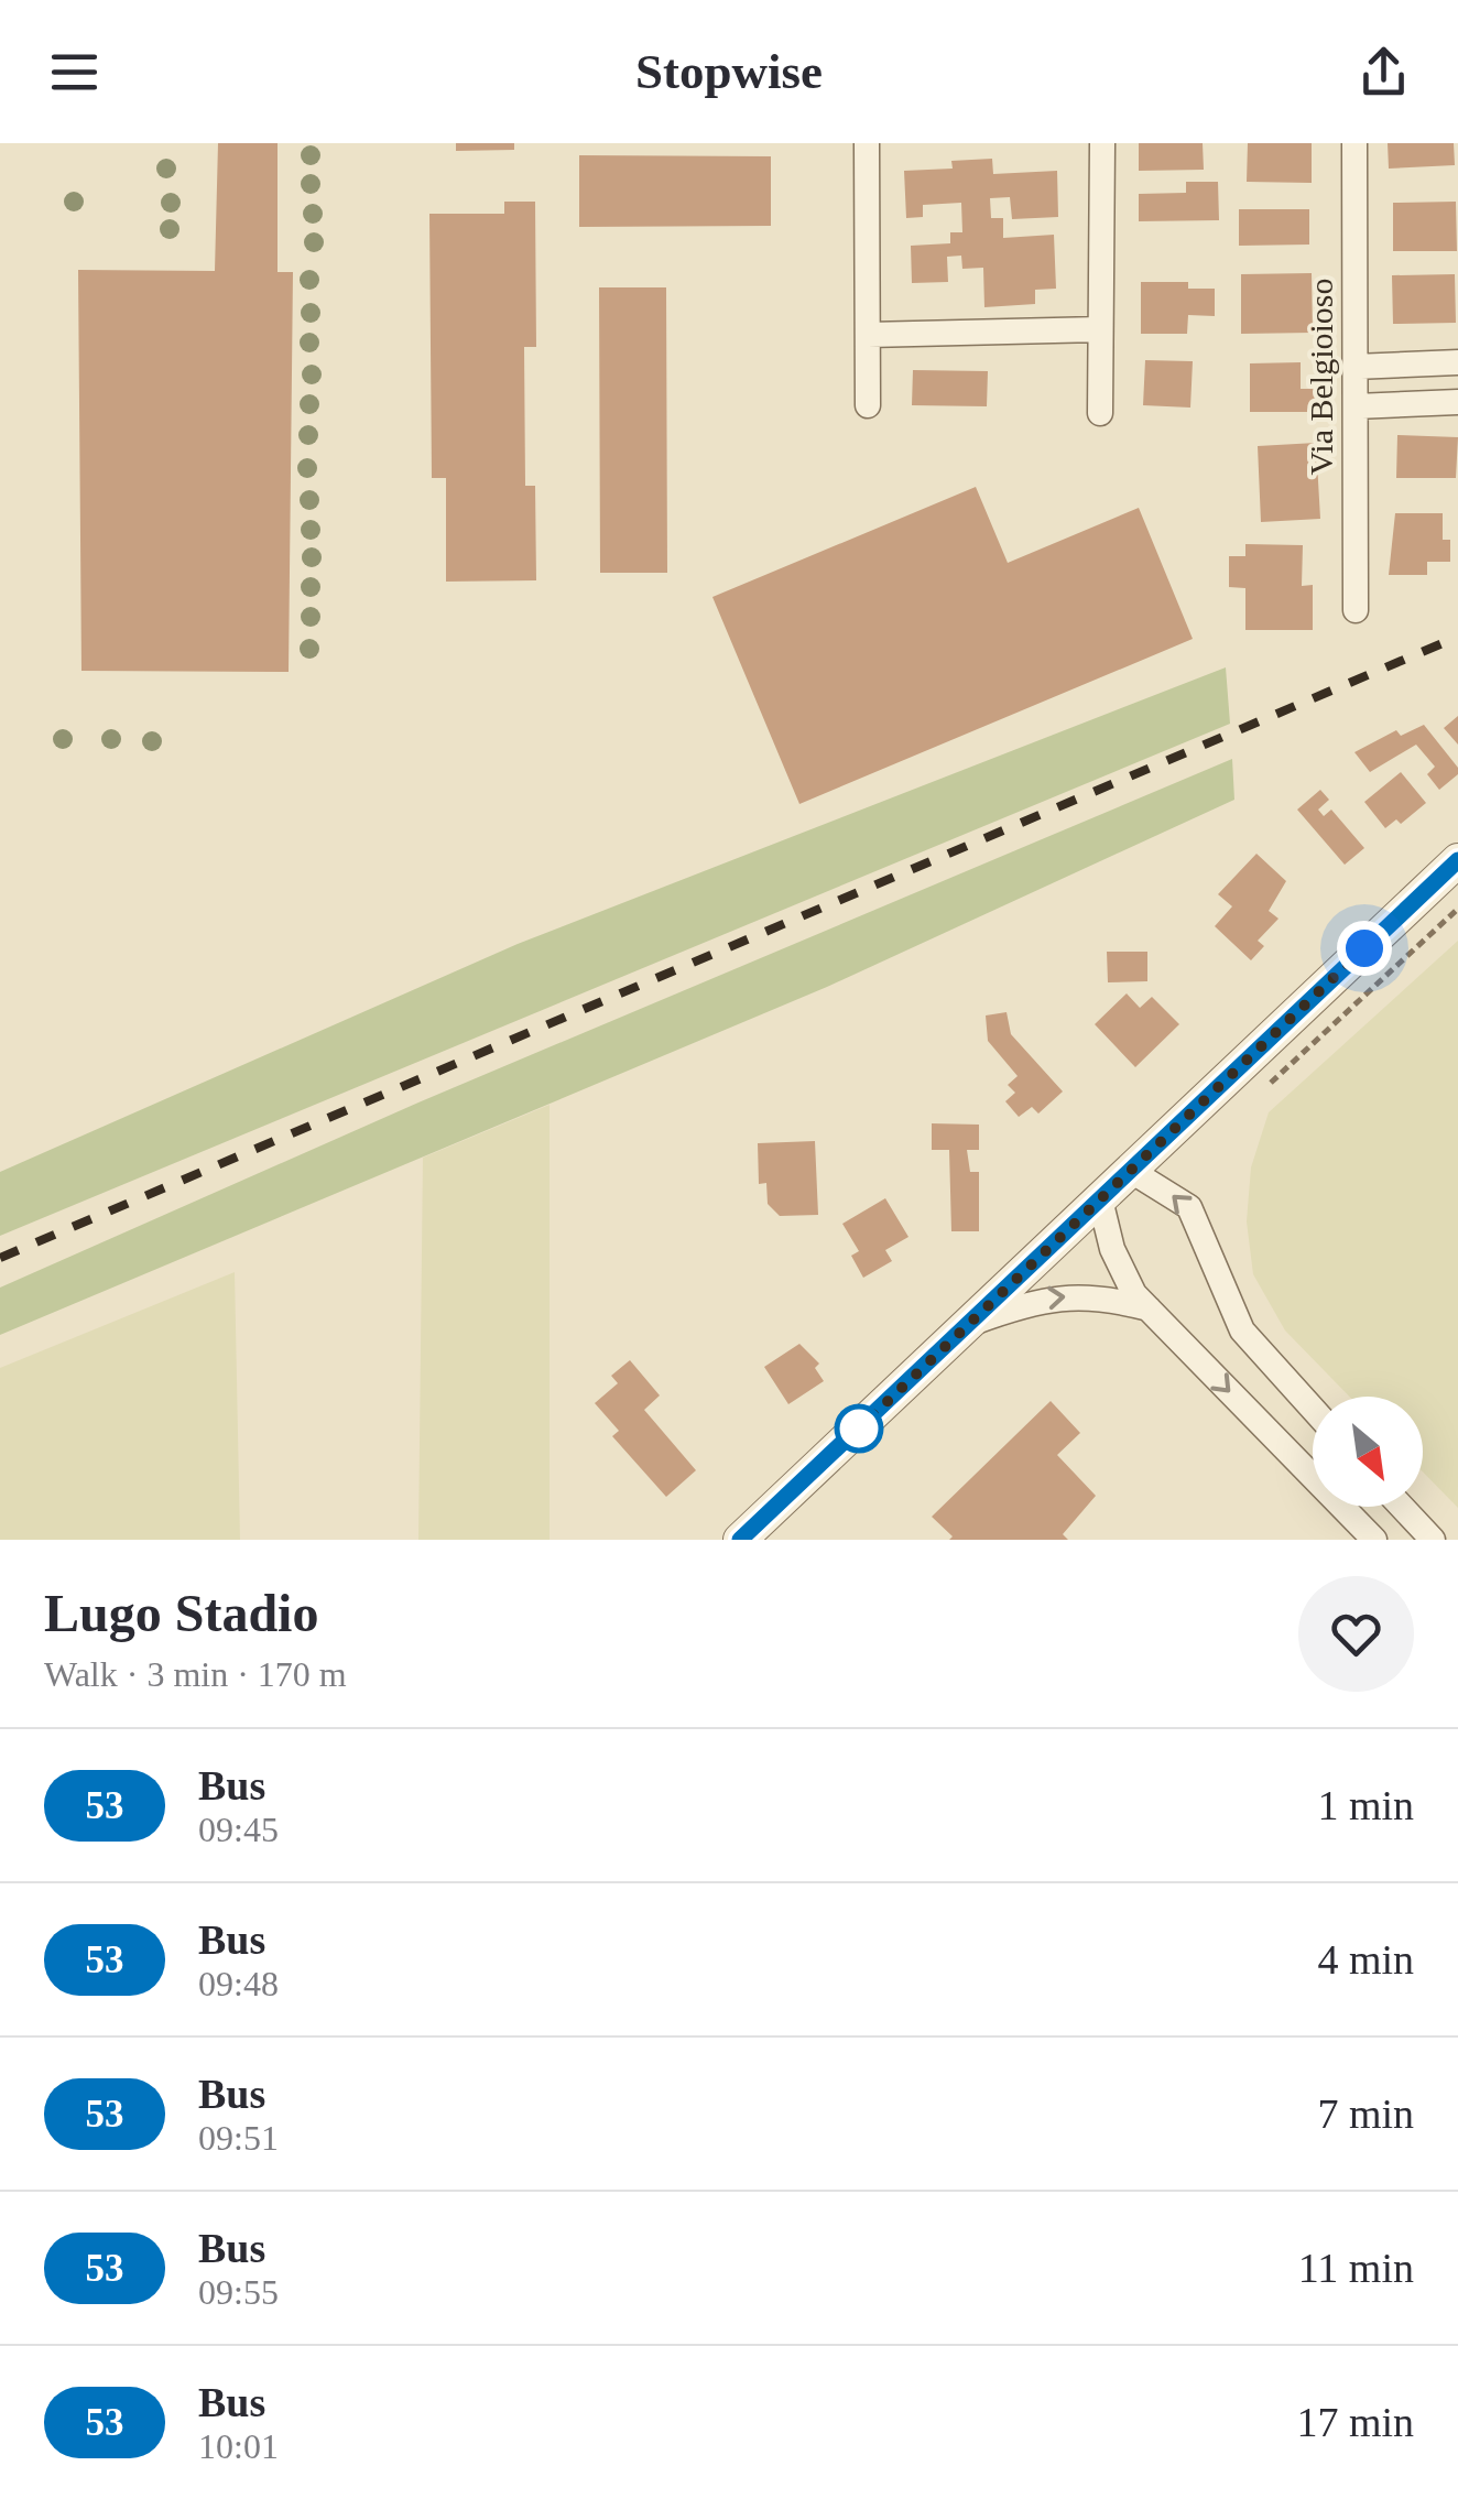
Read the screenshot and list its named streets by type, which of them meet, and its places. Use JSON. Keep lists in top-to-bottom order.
{
  "streets": {
    "street": ["Via Belgioioso"]
  },
  "lines": ["bus line 53"],
  "north": "bottom right",
  "page": {
    "header": "Stopwise",
    "heading": ["Lugo Stadio", "Walk · 3 min · 170 m"],
    "list": [
      {
        "mark": "53",
        "name": "Bus",
        "note": "09:45",
        "value": "1 min"
      },
      {
        "mark": "53",
        "name": "Bus",
        "note": "09:48",
        "value": "4 min"
      },
      {
        "mark": "53",
        "name": "Bus",
        "note": "09:51",
        "value": "7 min"
      },
      {
        "mark": "53",
        "name": "Bus",
        "note": "09:55",
        "value": "11 min"
      },
      {
        "mark": "53",
        "name": "Bus",
        "note": "10:01",
        "value": "17 min"
      }
    ]
  }
}
